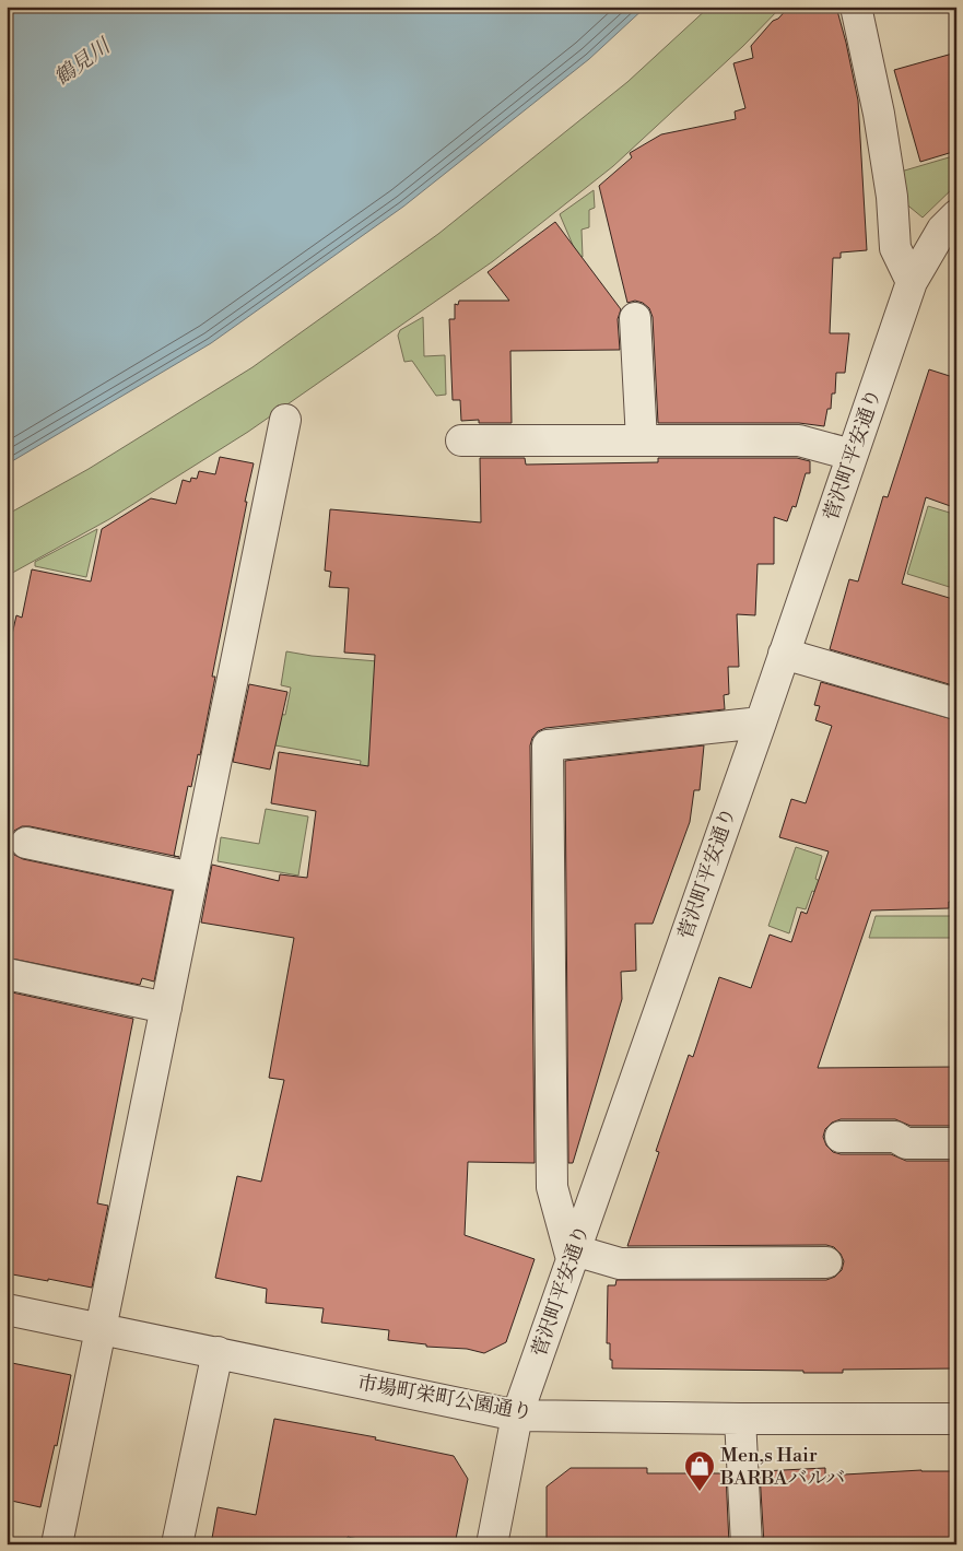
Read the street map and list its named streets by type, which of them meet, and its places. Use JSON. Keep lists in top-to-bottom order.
{
  "streets": {
    "street": ["菅沢町平安通り", "市場町栄町公園通り"]
  },
  "crossings": [
    ["菅沢町平安通り", "市場町栄町公園通り"]
  ],
  "water": ["鶴見川"],
  "places": {
    "shop": ["Men,s Hair BARBAバルバ"]
  }
}
